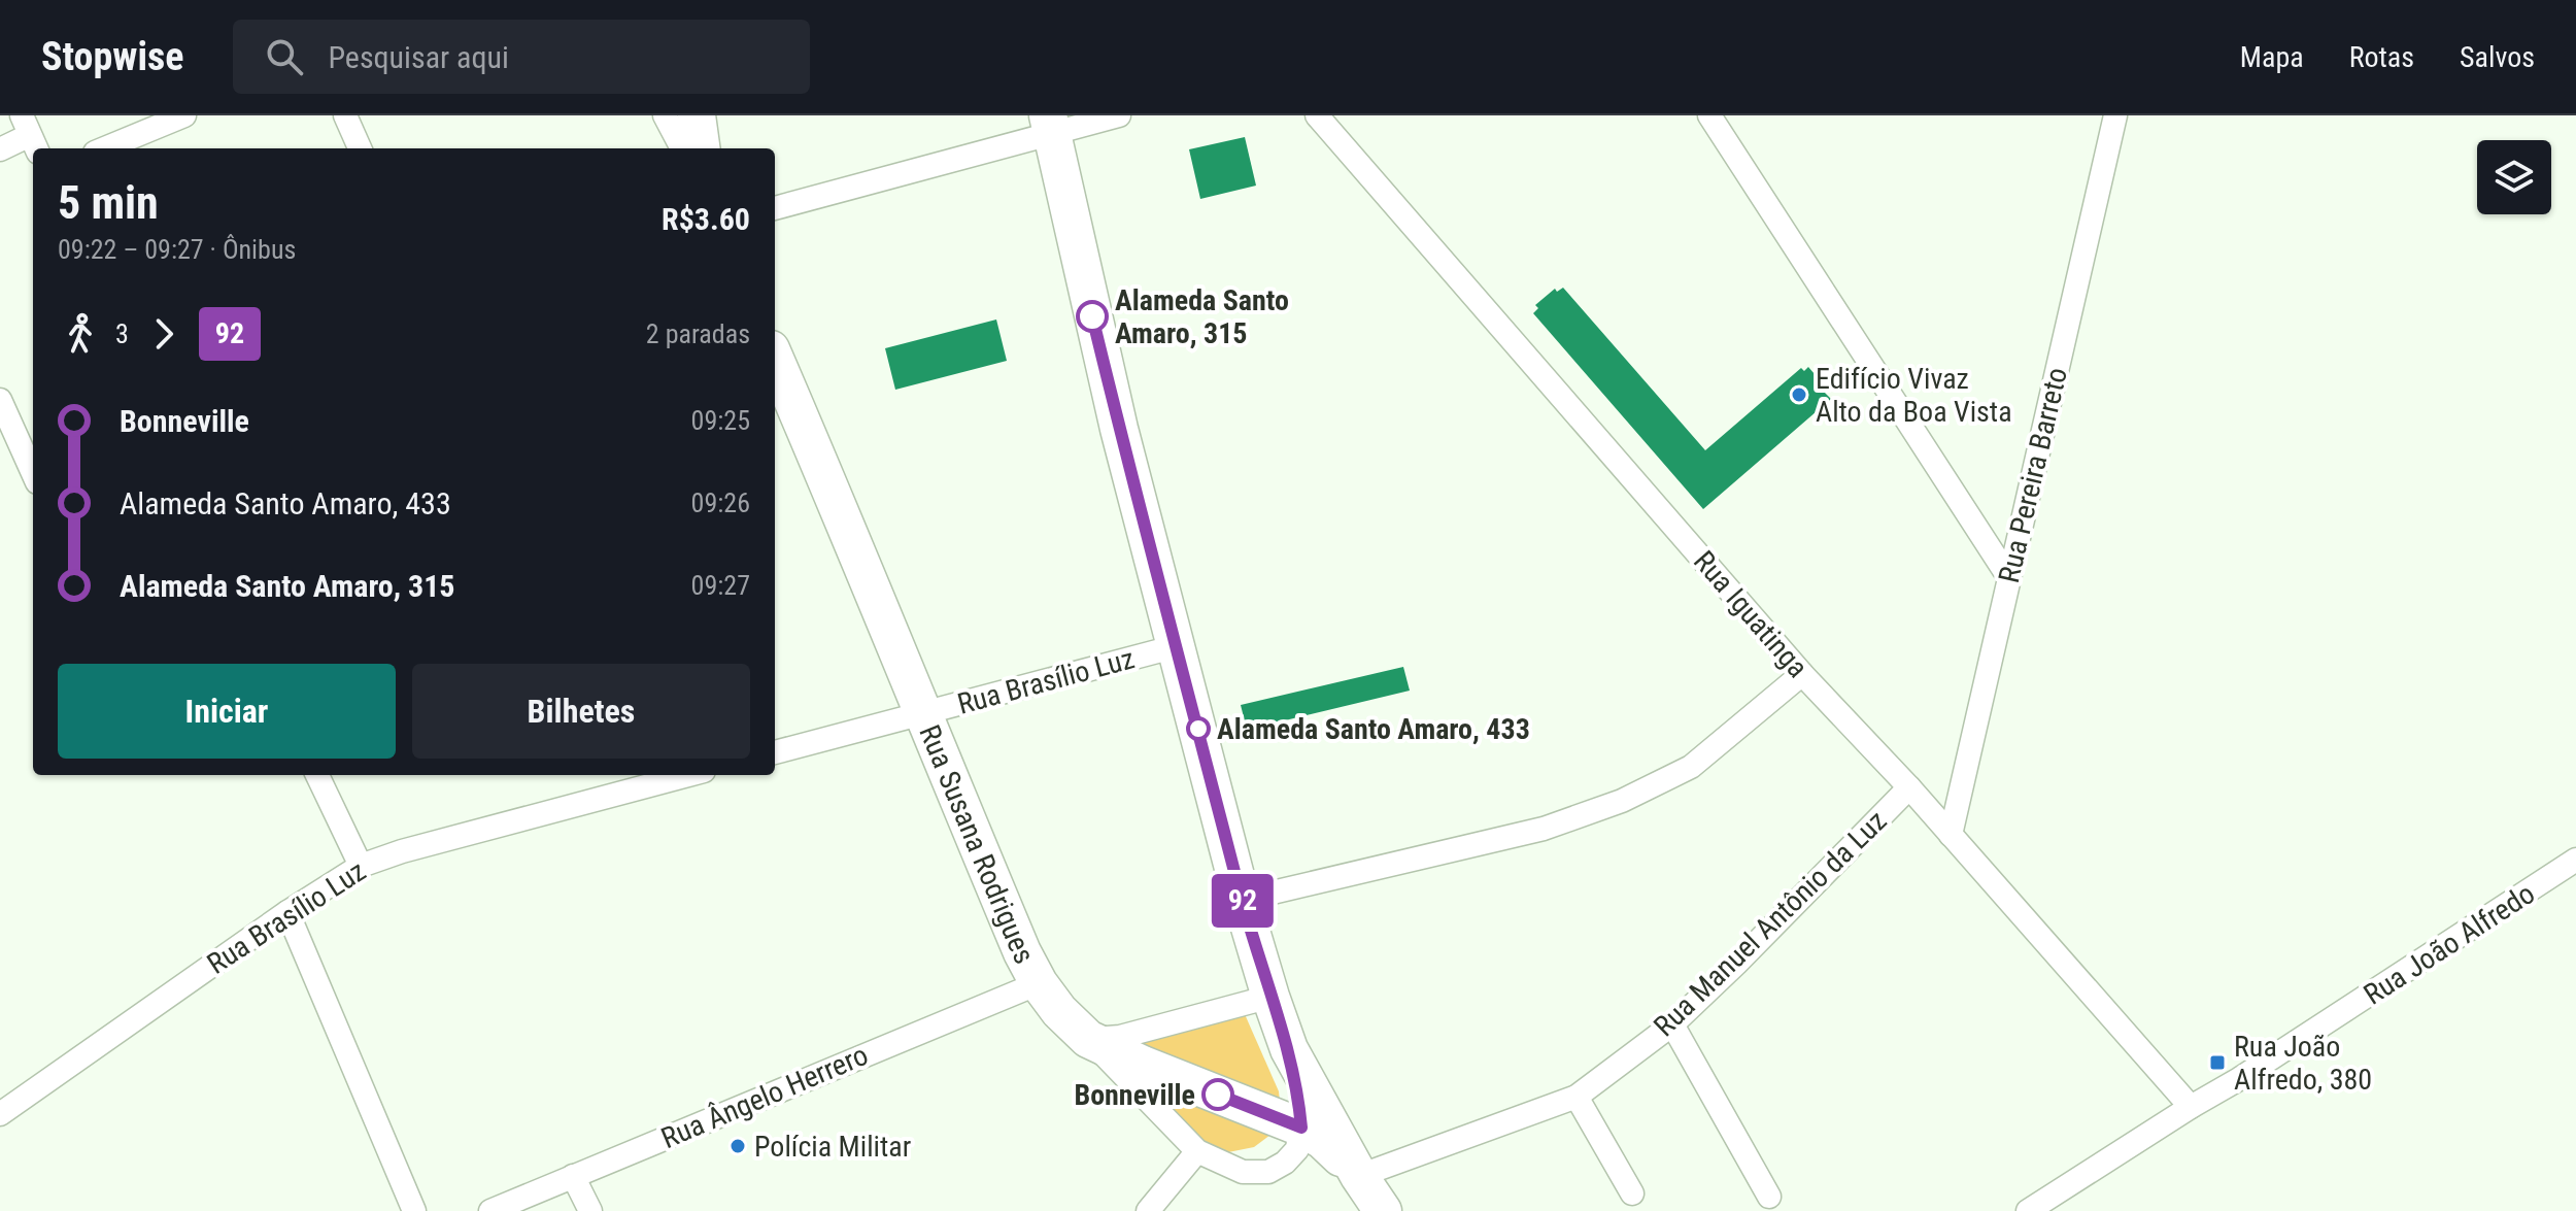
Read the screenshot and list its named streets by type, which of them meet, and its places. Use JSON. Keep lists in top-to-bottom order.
{
  "streets": {
    "main road": ["Rua Susana Rodrigues"],
    "street": [
      "Rua Pereira Barreto",
      "Rua Iguatinga",
      "Rua Brasílio Luz",
      "Rua Manuel Antônio da Luz",
      "Rua João Alfredo",
      "Rua Ângelo Herrero"
    ]
  },
  "crossings": [
    ["Rua Pereira Barreto", "Rua Iguatinga"],
    ["Rua Iguatinga", "Rua Manuel Antônio da Luz"],
    ["Rua Iguatinga", "Rua João Alfredo"],
    ["Rua Brasílio Luz", "Rua Susana Rodrigues"],
    ["Rua Susana Rodrigues", "Rua Manuel Antônio da Luz"],
    ["Rua Susana Rodrigues", "Rua Ângelo Herrero"]
  ],
  "places": {
    "other": [
      "Alameda Santo Amaro, 315",
      "Edifício Vivaz Alto da Boa Vista",
      "Alameda Santo Amaro, 433",
      "Bonneville",
      "Polícia Militar"
    ],
    "transit": ["Rua João Alfredo, 380"]
  },
  "lines": ["bus line 92"],
  "page": {
    "header": "Stopwise",
    "search": "Pesquisar aqui",
    "nav": ["Mapa", "Rotas", "Salvos"],
    "on_map": "92",
    "heading": ["5 min", "09:22 – 09:27 · Ônibus", "R$3.60"],
    "legs": ["3", "92", "2 paradas"],
    "list": [
      {
        "name": "Bonneville",
        "value": "09:25"
      },
      {
        "name": "Alameda Santo Amaro, 433",
        "value": "09:26"
      },
      {
        "name": "Alameda Santo Amaro, 315",
        "value": "09:27"
      }
    ],
    "buttons": ["Iniciar", "Bilhetes"]
  }
}
